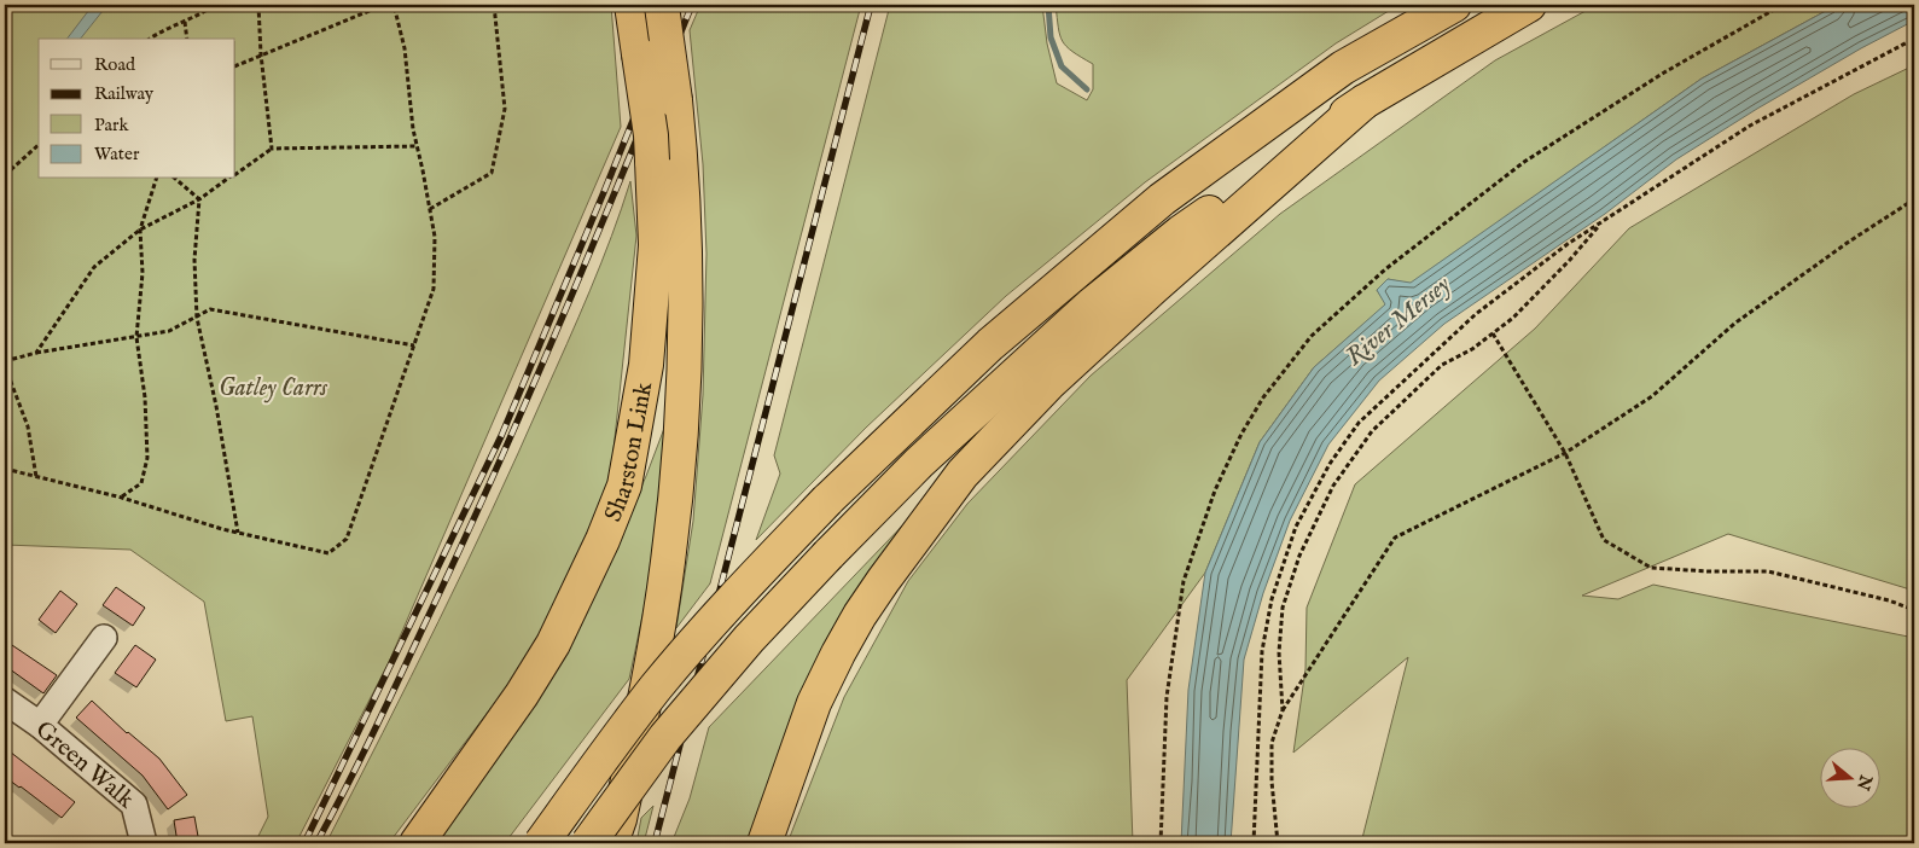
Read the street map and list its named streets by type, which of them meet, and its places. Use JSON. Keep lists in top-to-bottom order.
{
  "streets": {
    "highway": ["Sharston Link"],
    "street": ["Green Walk"]
  },
  "water": ["River Mersey"],
  "parks": ["Gatley Carrs"],
  "legend": [
    "Road",
    "Railway",
    "Park",
    "Water"
  ],
  "north": "right"
}
